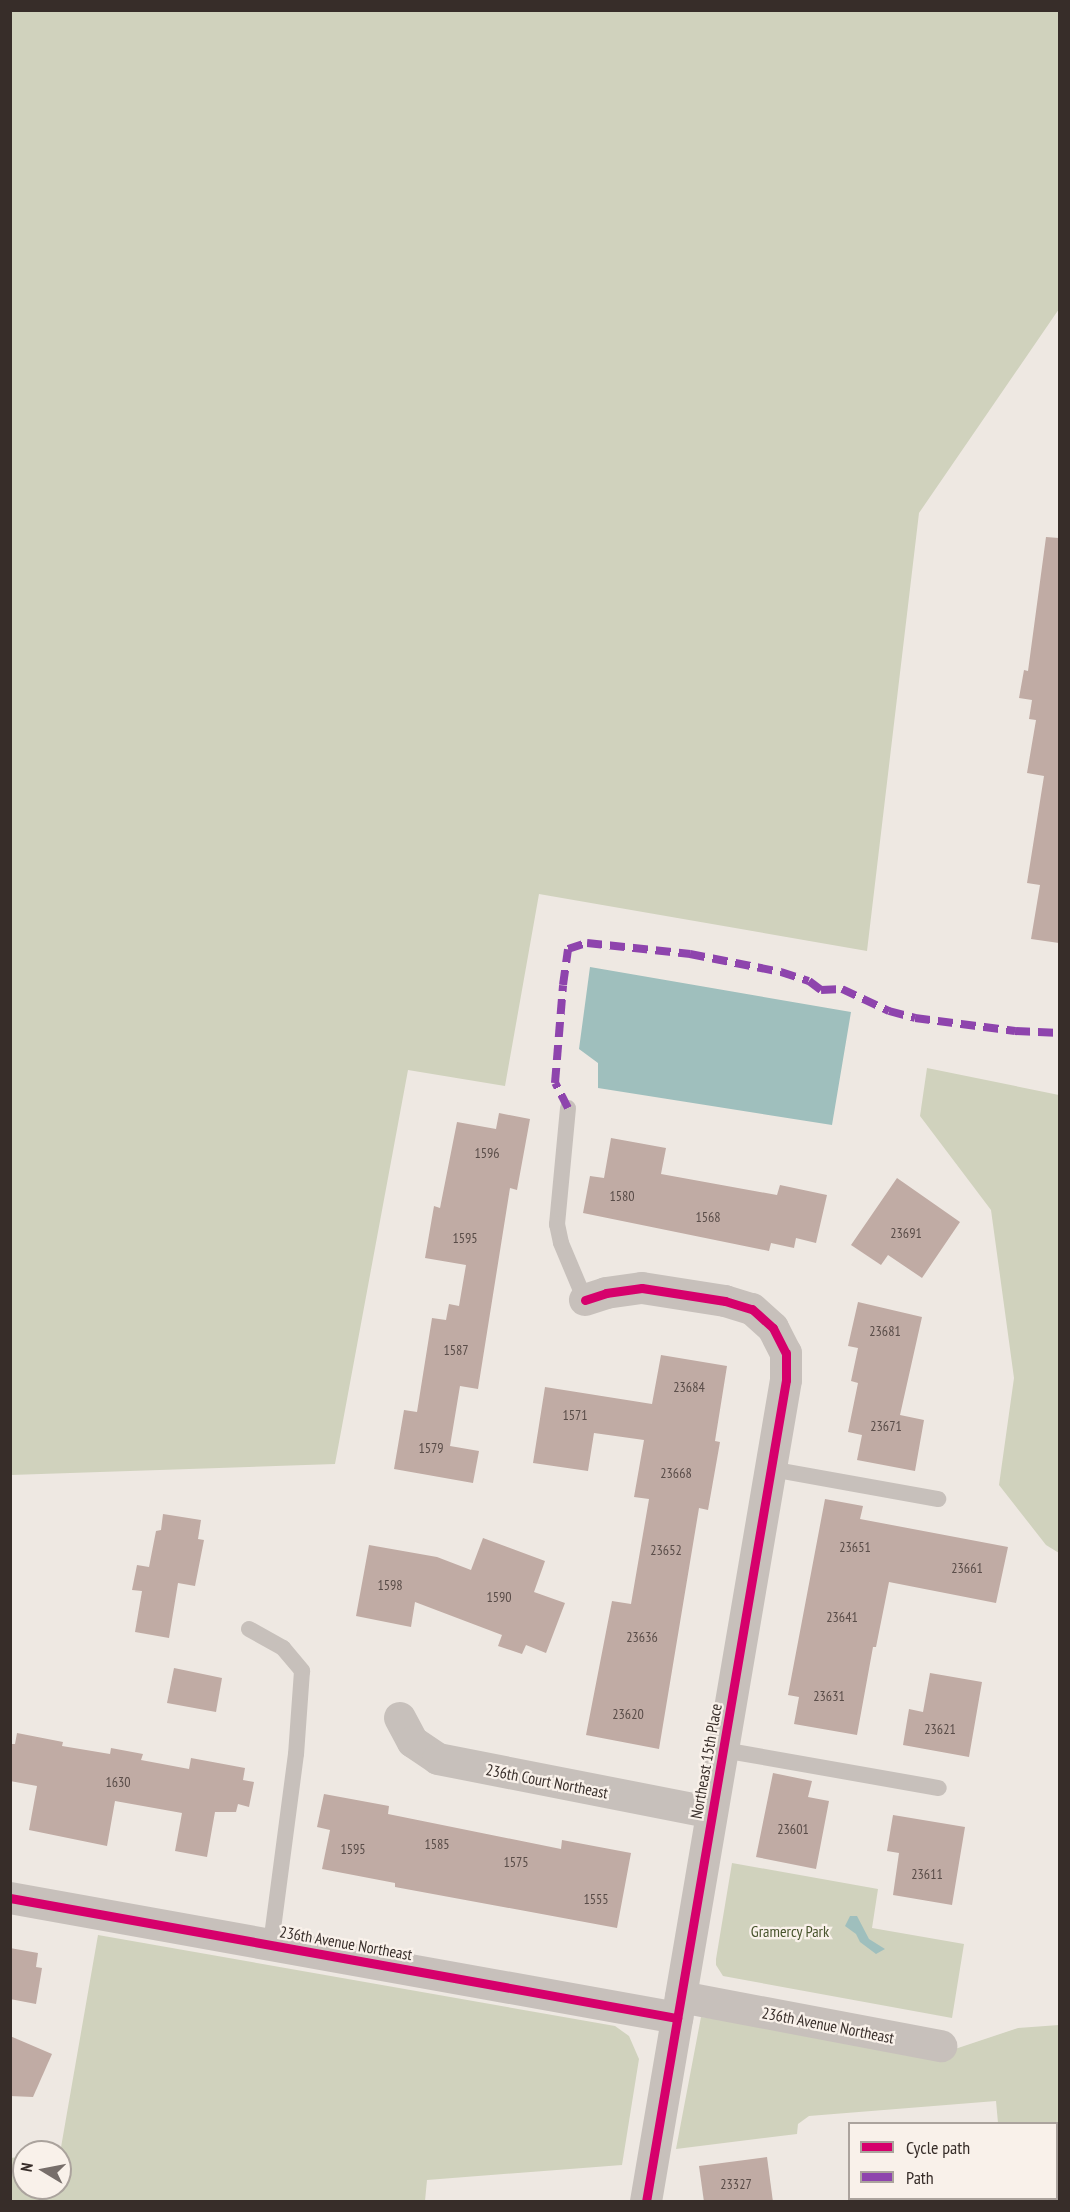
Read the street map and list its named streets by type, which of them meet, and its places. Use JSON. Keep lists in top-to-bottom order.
{
  "streets": {
    "street": ["Northeast 15th Place", "236th Court Northeast", "236th Avenue Northeast"]
  },
  "crossings": [
    ["Northeast 15th Place", "236th Court Northeast"],
    ["Northeast 15th Place", "236th Avenue Northeast"]
  ],
  "parks": ["Gramercy Park"],
  "house_numbers": [
    "1596",
    "1580",
    "1568",
    "23691",
    "1595",
    "23681",
    "1587",
    "23684",
    "1571",
    "23671",
    "1579",
    "23668",
    "23651",
    "23652",
    "23661",
    "1598",
    "1590",
    "23641",
    "23636",
    "23631",
    "23620",
    "23621",
    "1630",
    "23601",
    "1585",
    "1595",
    "1575",
    "23611",
    "1555",
    "23327"
  ],
  "legend": ["Cycle path", "Path"],
  "north": "left"
}
